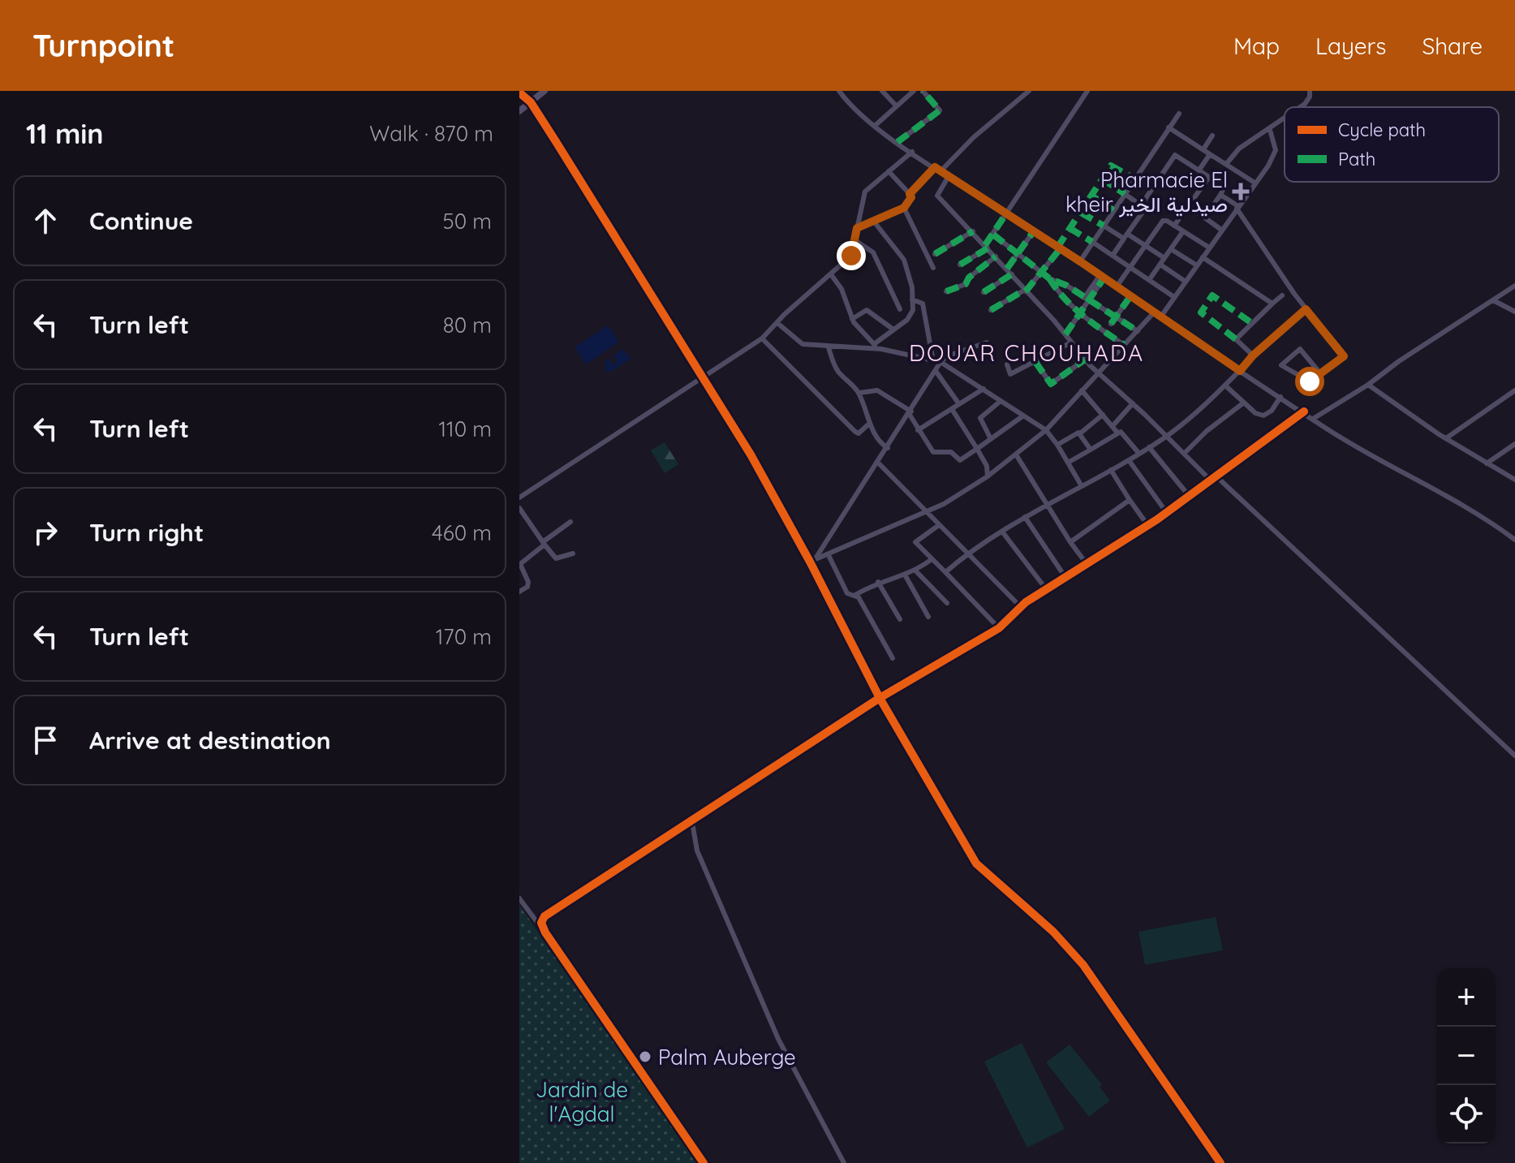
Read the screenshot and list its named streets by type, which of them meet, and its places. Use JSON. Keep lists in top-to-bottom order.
{
  "districts": ["DOUAR CHOUHADA"],
  "parks": ["Jardin de l'Agdal"],
  "places": {
    "health": ["Pharmacie El kheir صيدلية الخير"],
    "other": ["Palm Auberge"]
  },
  "legend": ["Cycle path", "Path"],
  "page": {
    "header": "Turnpoint",
    "nav": ["Map", "Layers", "Share"],
    "heading": ["11 min", "Walk · 870 m"],
    "list": [
      ["Continue", "50 m"],
      ["Turn left", "80 m"],
      ["Turn left", "110 m"],
      ["Turn right", "460 m"],
      ["Turn left", "170 m"],
      "Arrive at destination"
    ],
    "map_buttons": ["+", "−"]
  }
}
